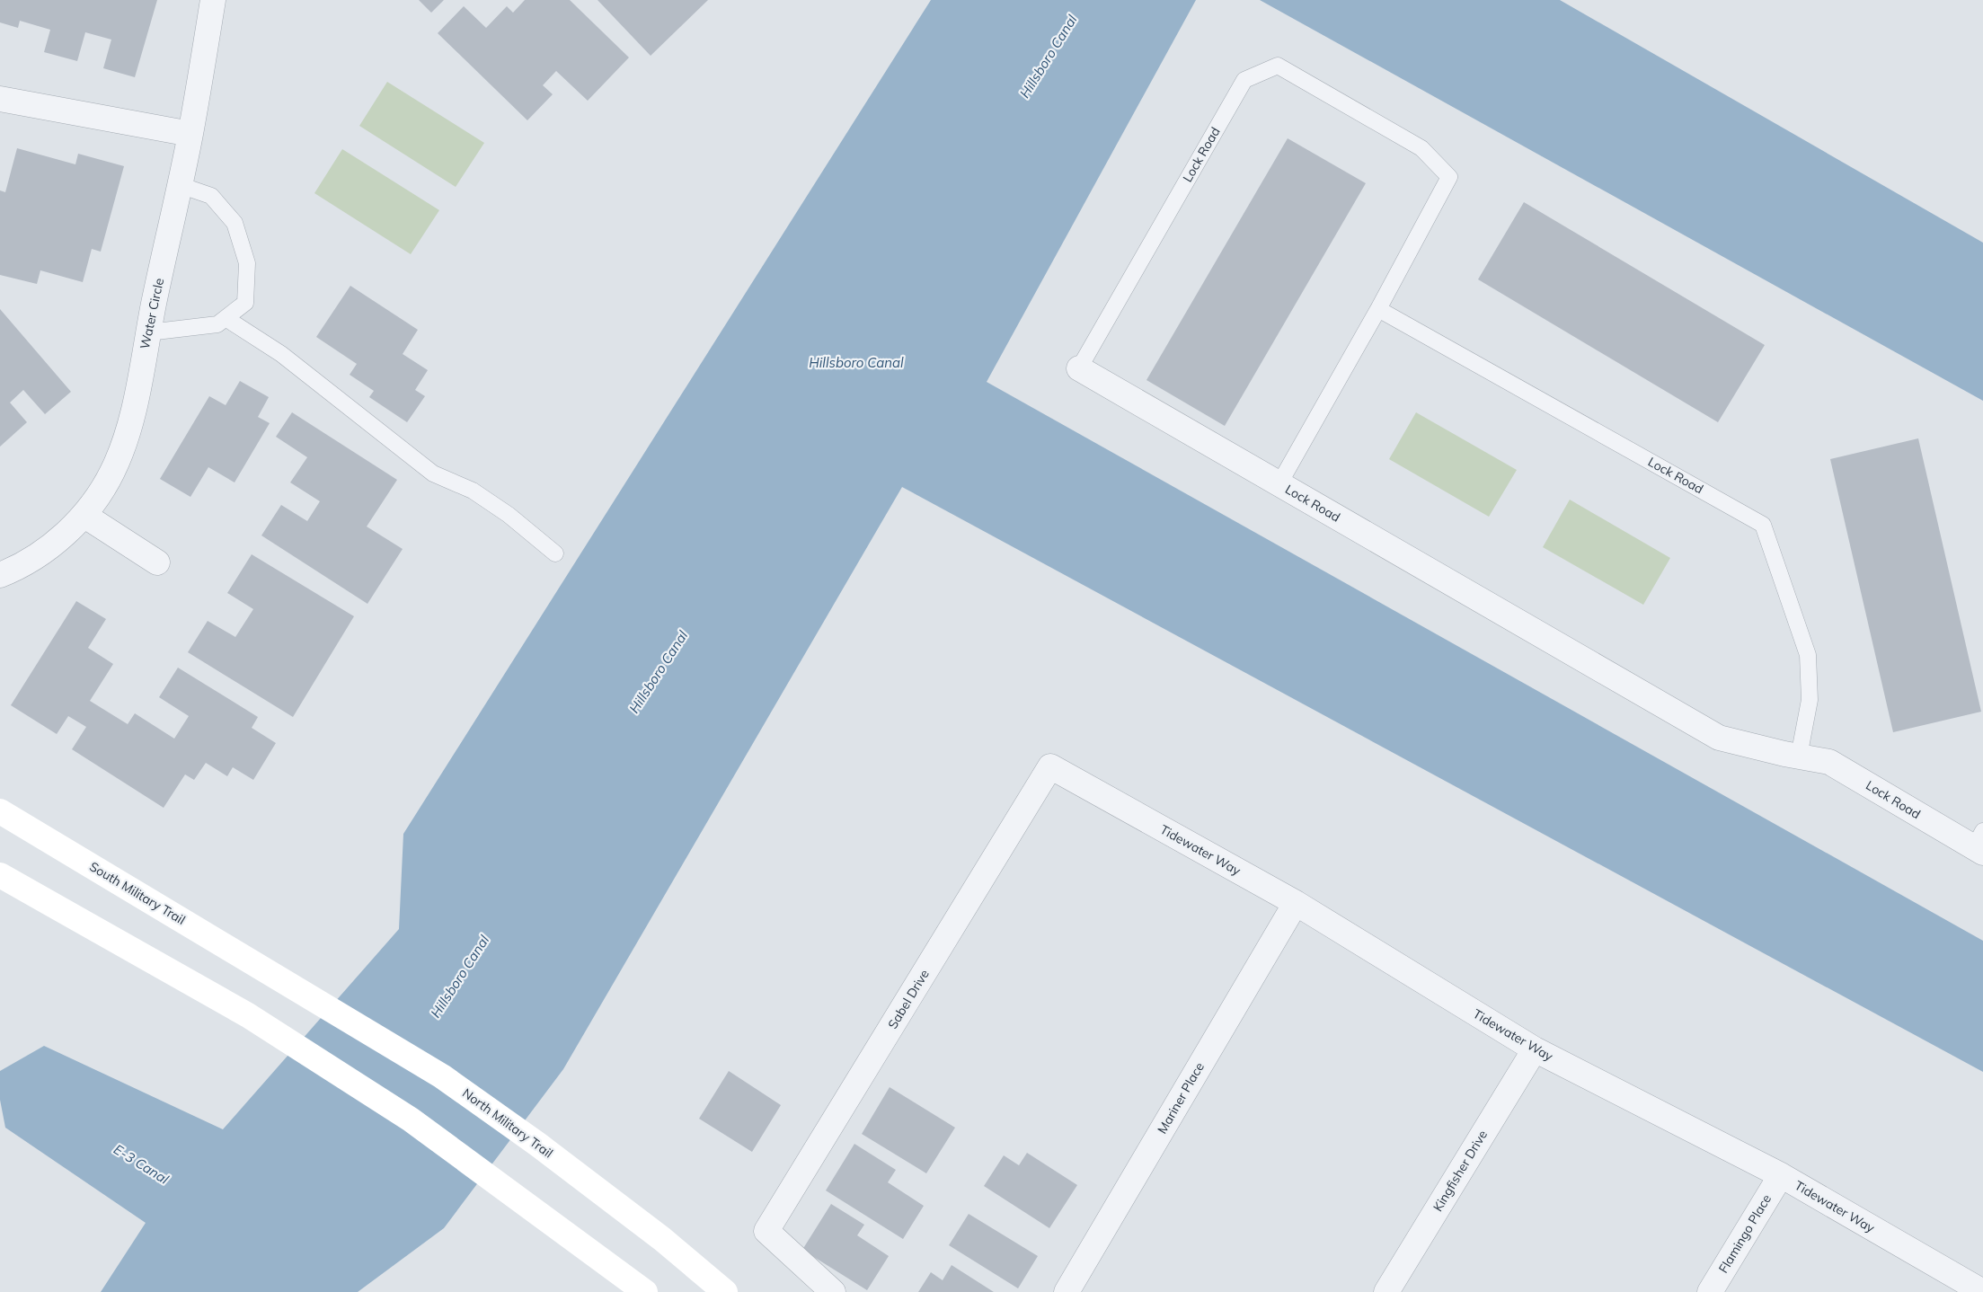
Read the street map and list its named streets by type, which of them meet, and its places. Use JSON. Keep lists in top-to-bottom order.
{
  "streets": {
    "street": [
      "Lock Road",
      "Water Circle",
      "Tidewater Way",
      "South Military Trail",
      "Sabel Drive",
      "Mariner Place",
      "North Military Trail",
      "Kingfisher Drive",
      "Flamingo Place"
    ]
  },
  "crossings": [
    ["Tidewater Way", "Sabel Drive"],
    ["Tidewater Way", "Mariner Place"],
    ["Tidewater Way", "Kingfisher Drive"],
    ["Tidewater Way", "Flamingo Place"],
    ["South Military Trail", "North Military Trail"]
  ],
  "water": ["Hillsboro Canal", "E-3 Canal"]
}
